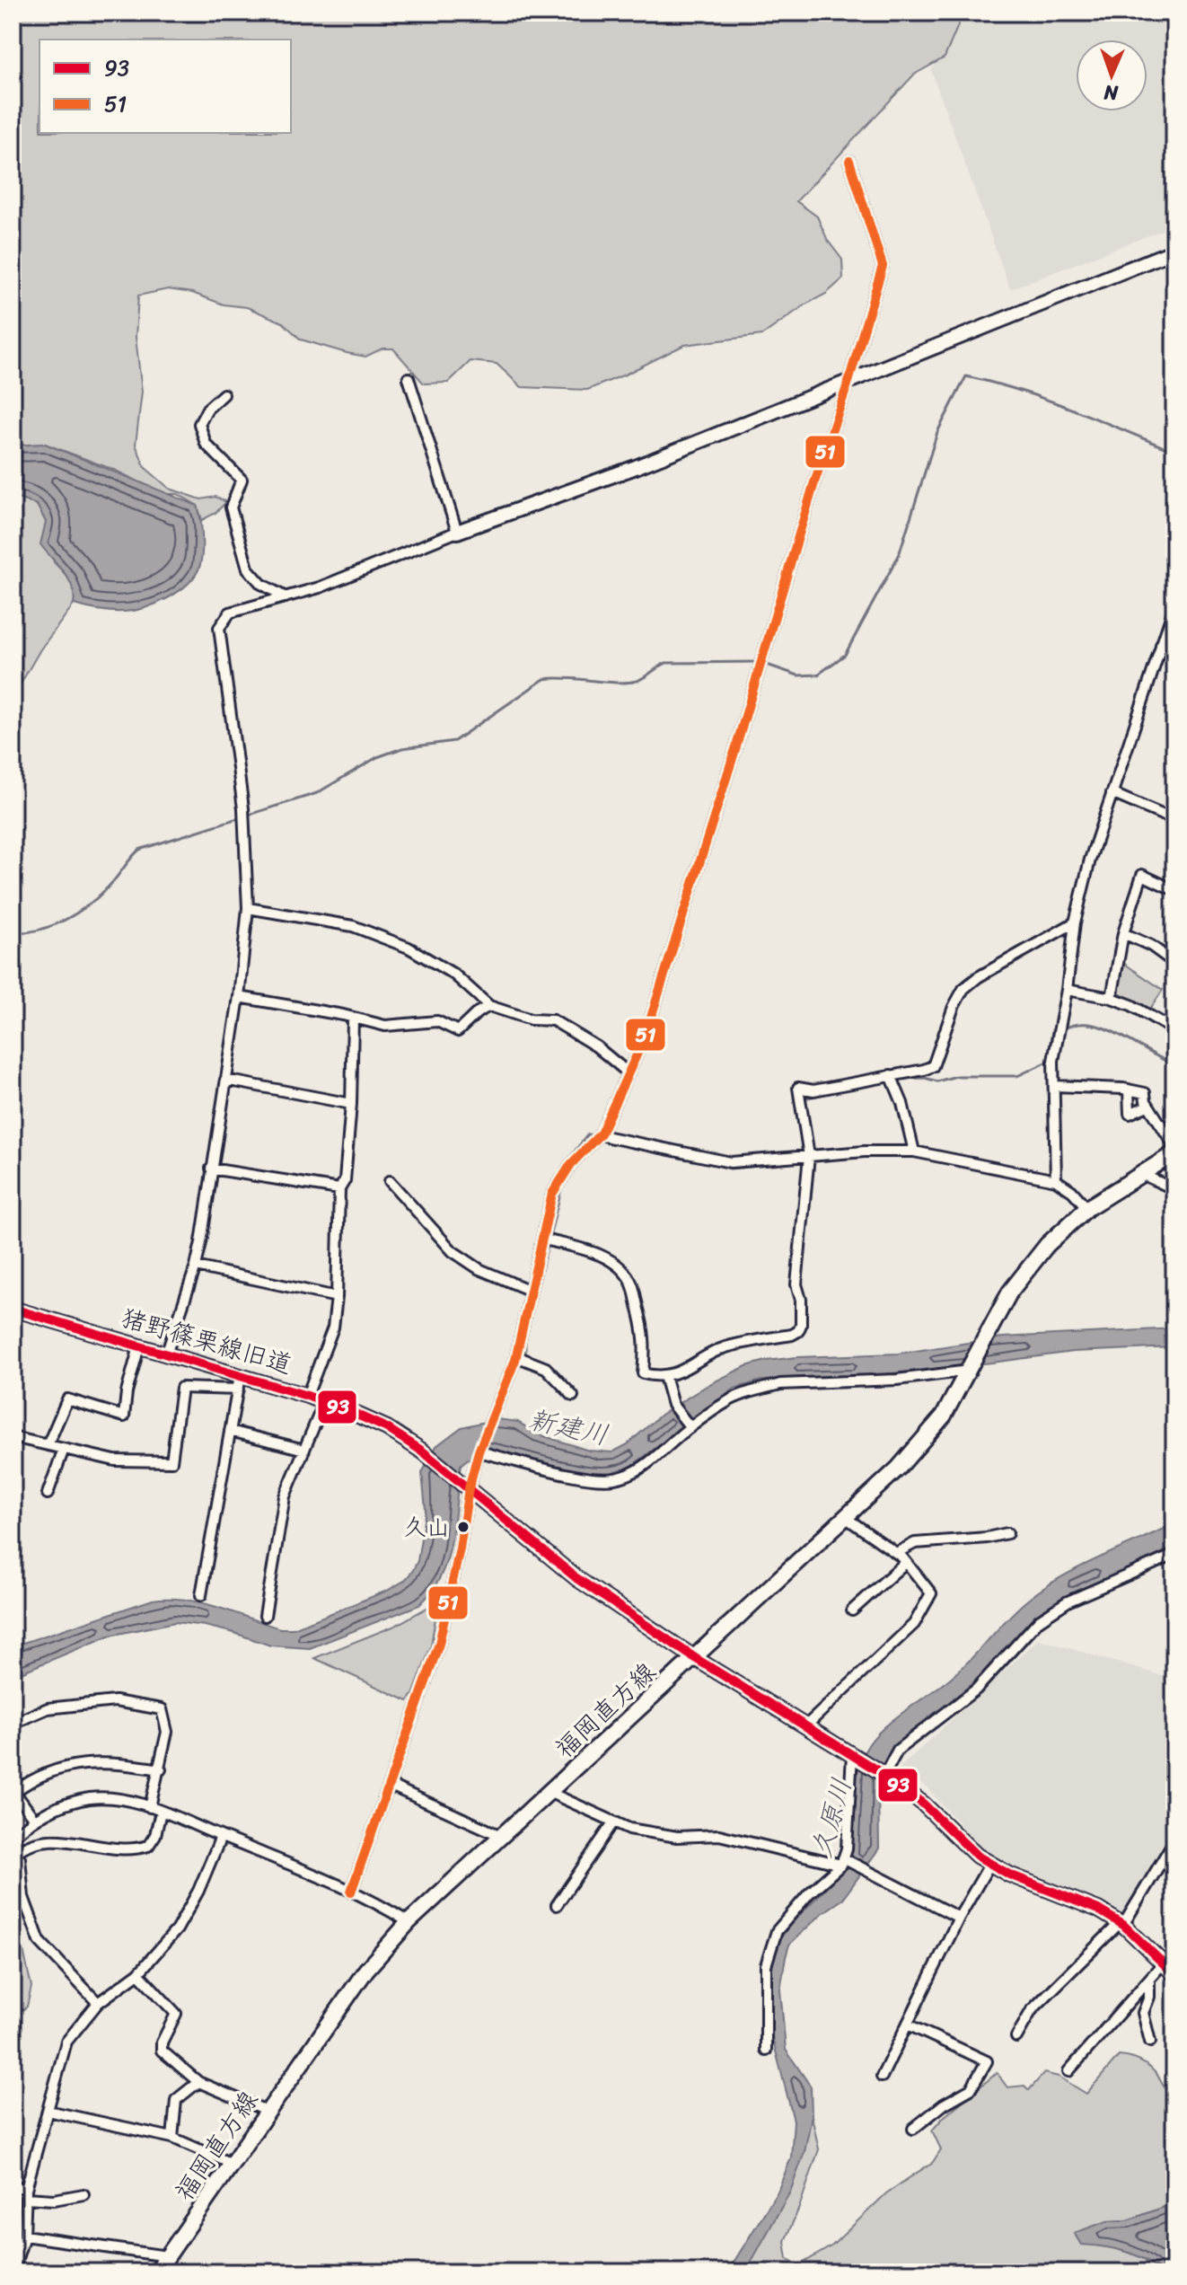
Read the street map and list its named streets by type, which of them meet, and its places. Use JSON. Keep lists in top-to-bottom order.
{
  "streets": {
    "main road": ["福岡直方線"],
    "street": ["猪野篠栗線旧道"]
  },
  "crossings": [
    ["猪野篠栗線旧道", "福岡直方線"]
  ],
  "water": ["新建川", "久原川"],
  "places": ["久山"],
  "lines": ["transit line 51", "transit line 93"],
  "legend": ["93", "51"],
  "north": "bottom"
}
